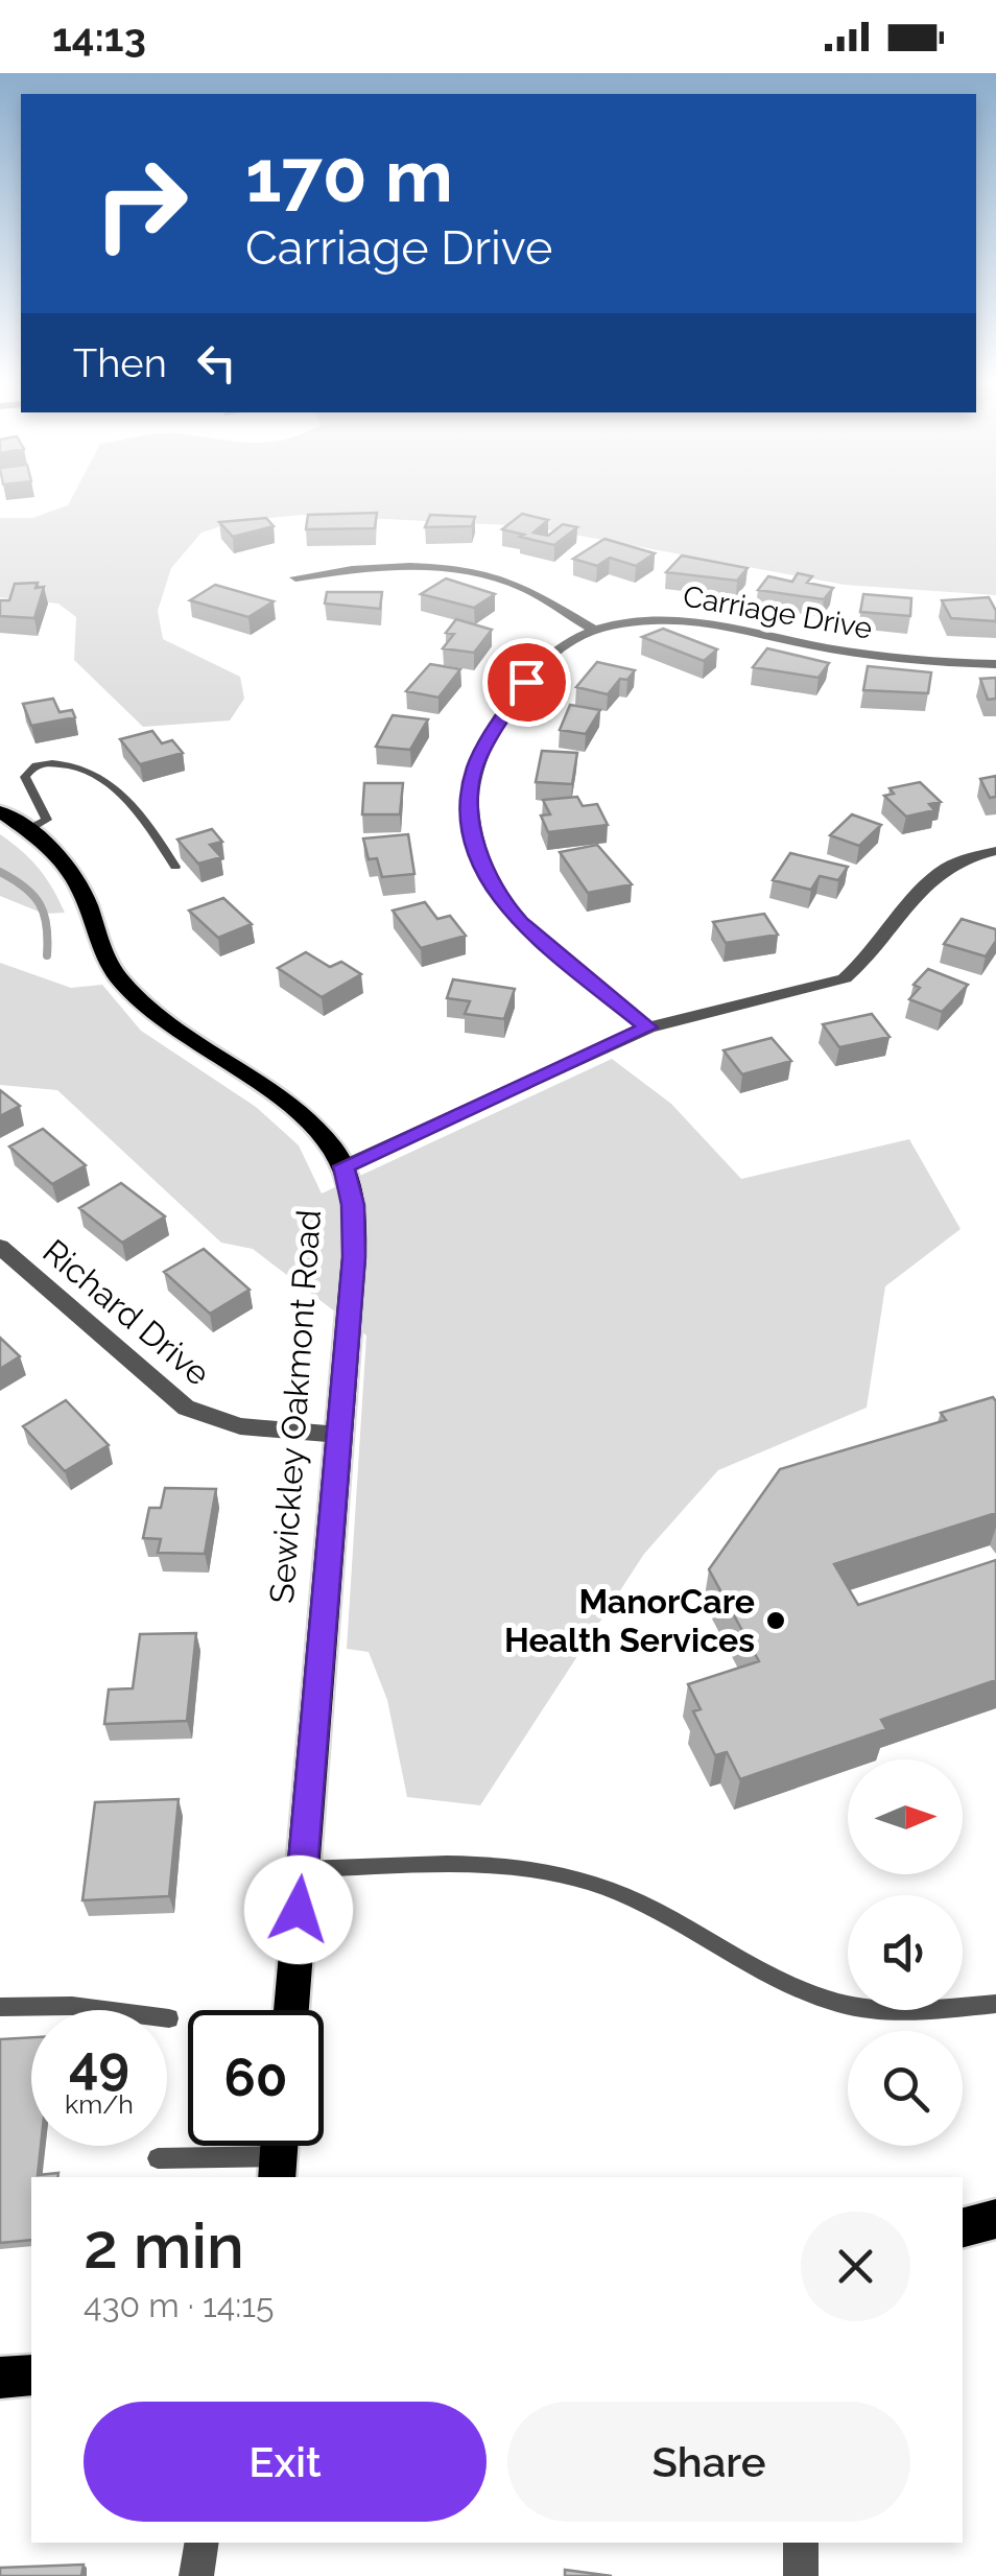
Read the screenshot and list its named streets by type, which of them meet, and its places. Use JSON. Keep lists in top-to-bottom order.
{
  "streets": {
    "main road": ["Sewickley Oakmont Road"],
    "street": ["Carriage Drive", "Richard Drive"]
  },
  "crossings": [
    ["Richard Drive", "Sewickley Oakmont Road"]
  ],
  "places": ["ManorCare Health Services"],
  "north": "right",
  "page": {
    "status": "14:13",
    "turn": ["170 m", "Carriage Drive"],
    "then": "Then",
    "speed": "49 km/h",
    "limit": "60",
    "heading": ["2 min", "430 m · 14:15"],
    "buttons": ["Exit", "Share"]
  }
}
